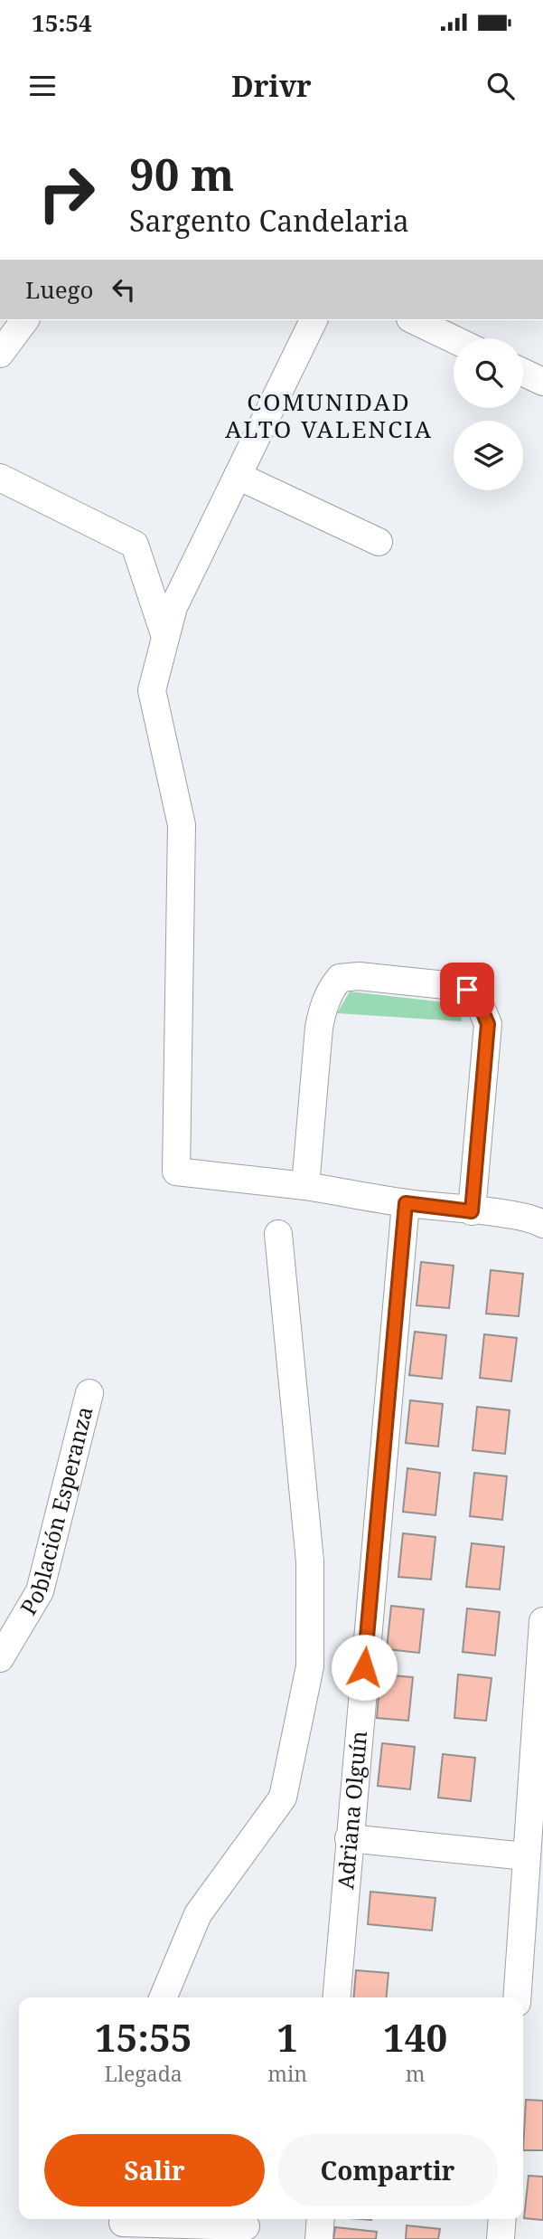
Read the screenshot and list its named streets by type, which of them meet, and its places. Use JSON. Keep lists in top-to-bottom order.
{
  "streets": {
    "street": ["Población Esperanza", "Adriana Olguín"]
  },
  "districts": ["COMUNIDAD ALTO VALENCIA"],
  "page": {
    "status": "15:54",
    "header": "Drivr",
    "turn": ["90 m", "Sargento Candelaria"],
    "then": "Luego",
    "eta": [
      "15:55",
      "Llegada",
      "1",
      "min",
      "140",
      "m"
    ],
    "buttons": ["Salir", "Compartir"]
  }
}
